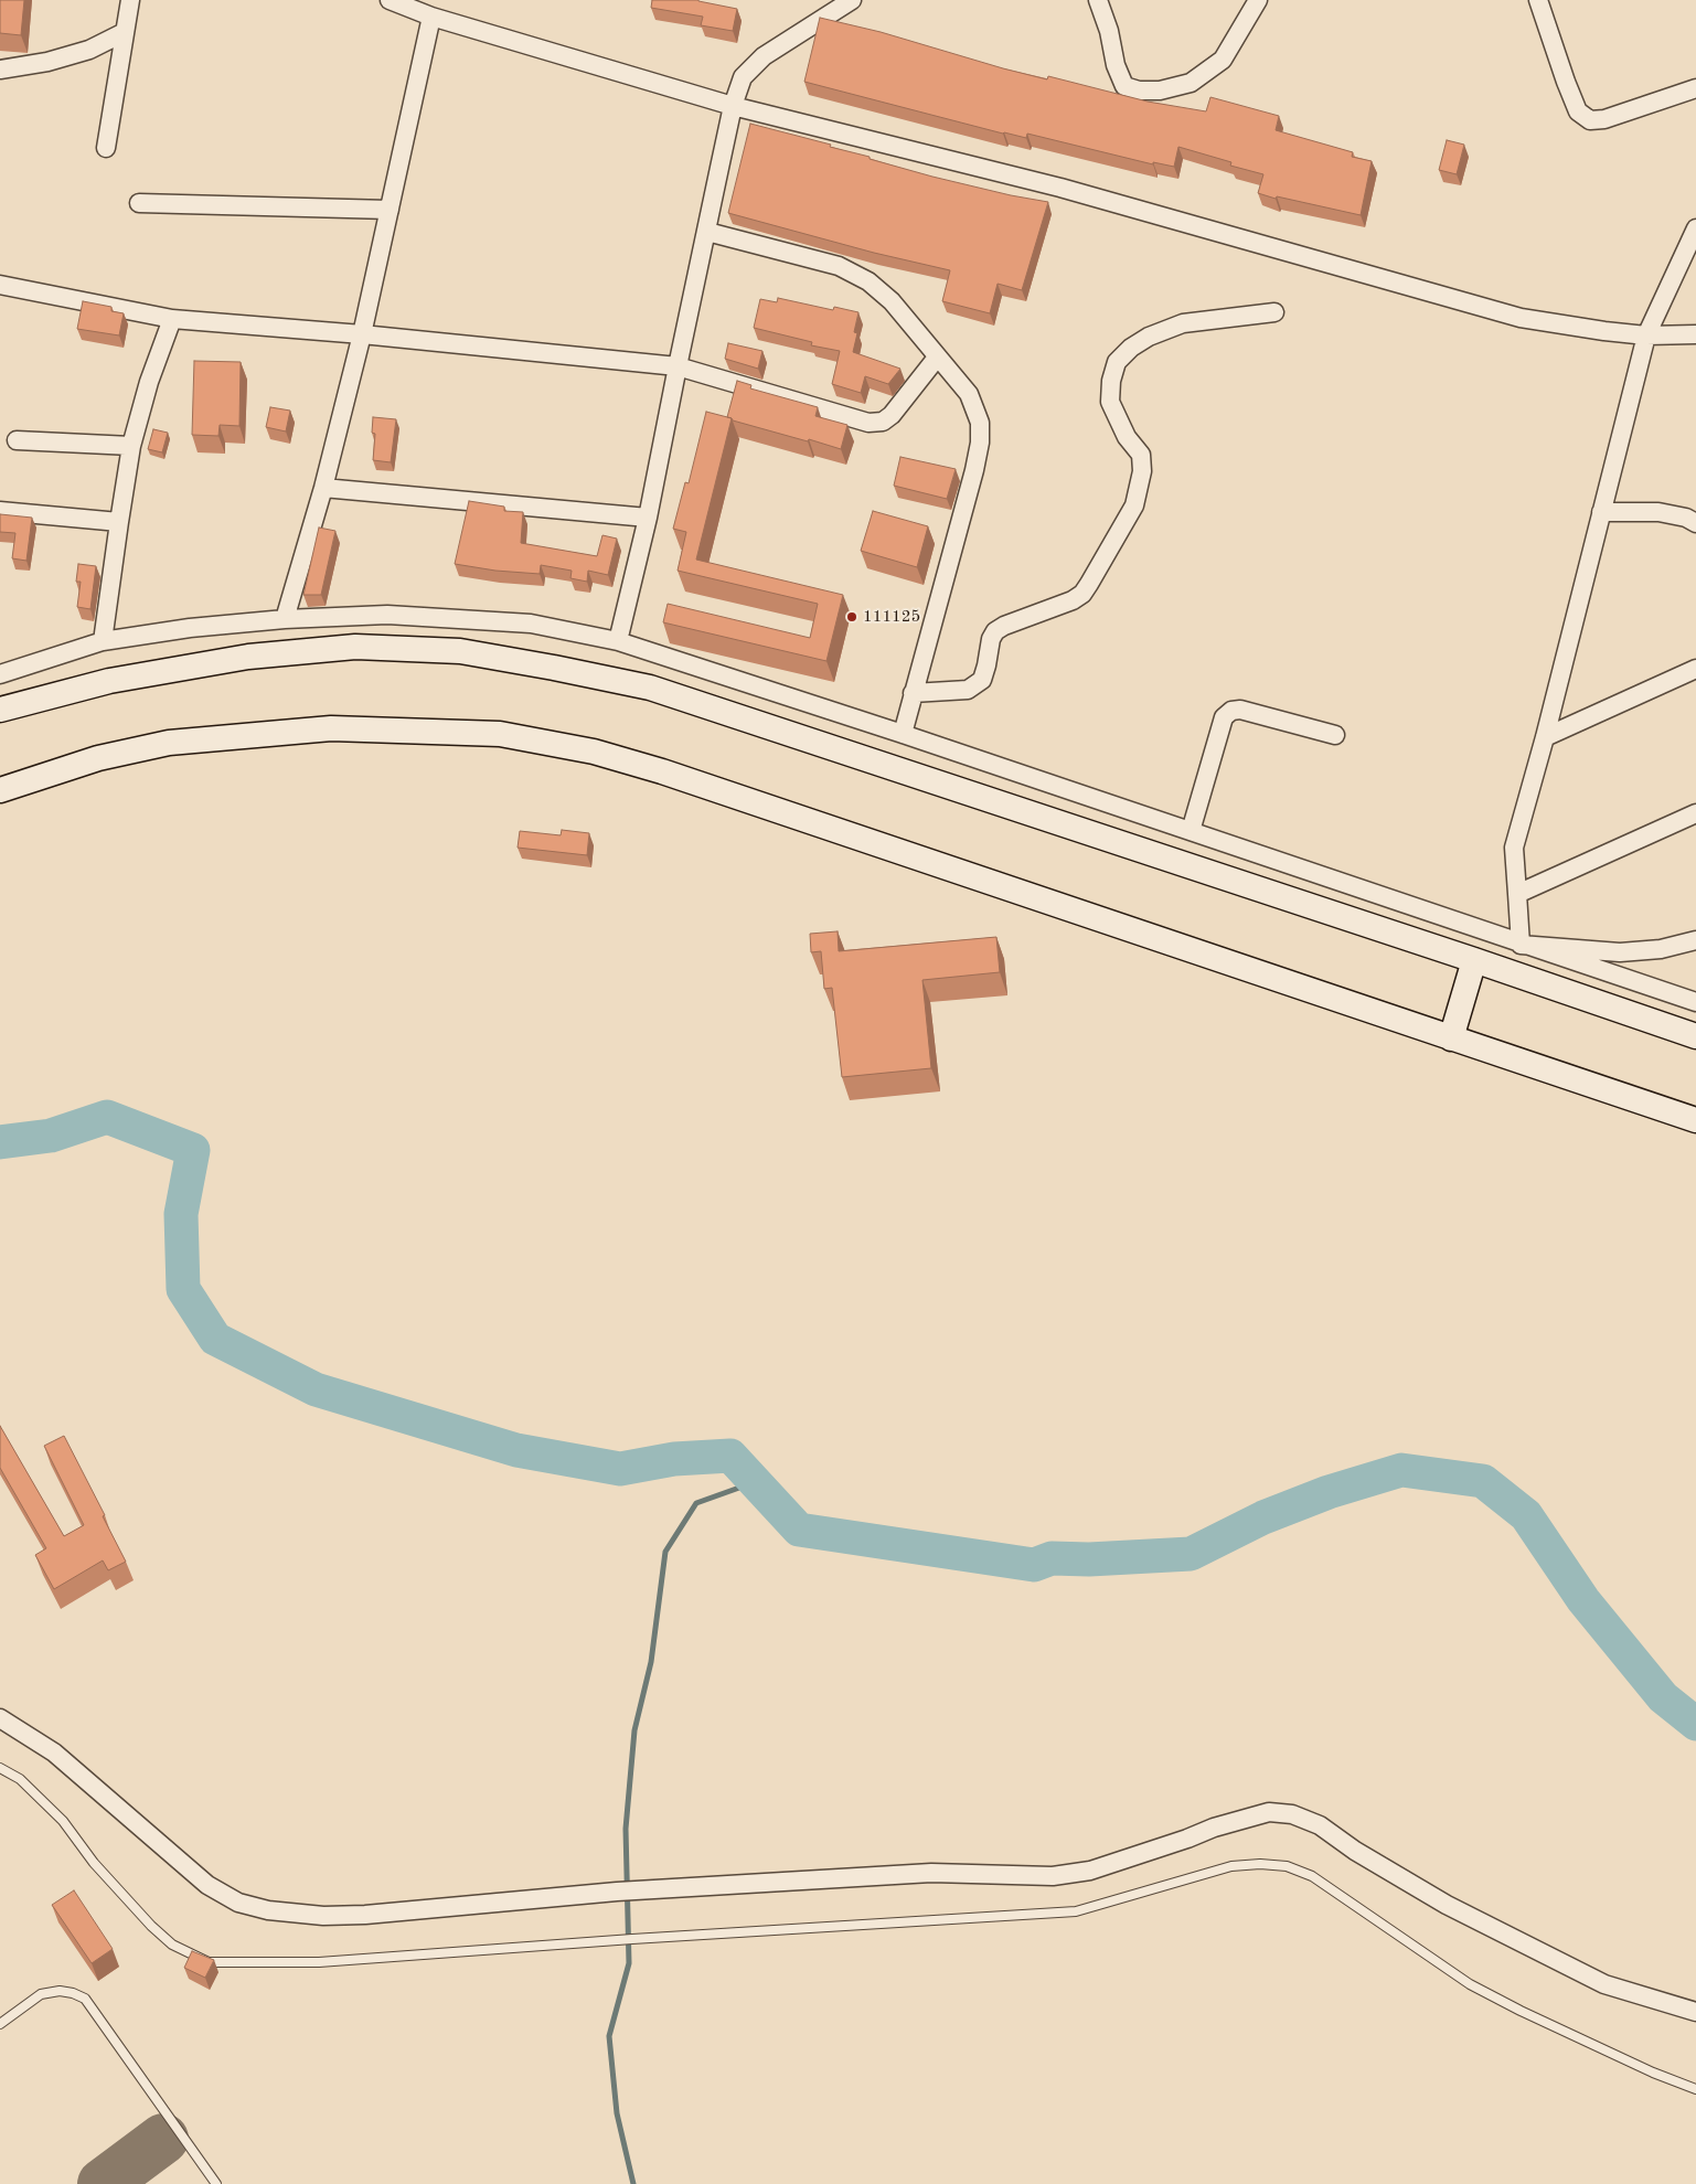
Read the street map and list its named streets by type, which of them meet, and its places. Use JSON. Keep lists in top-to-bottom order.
{
  "places": ["111125"]
}
